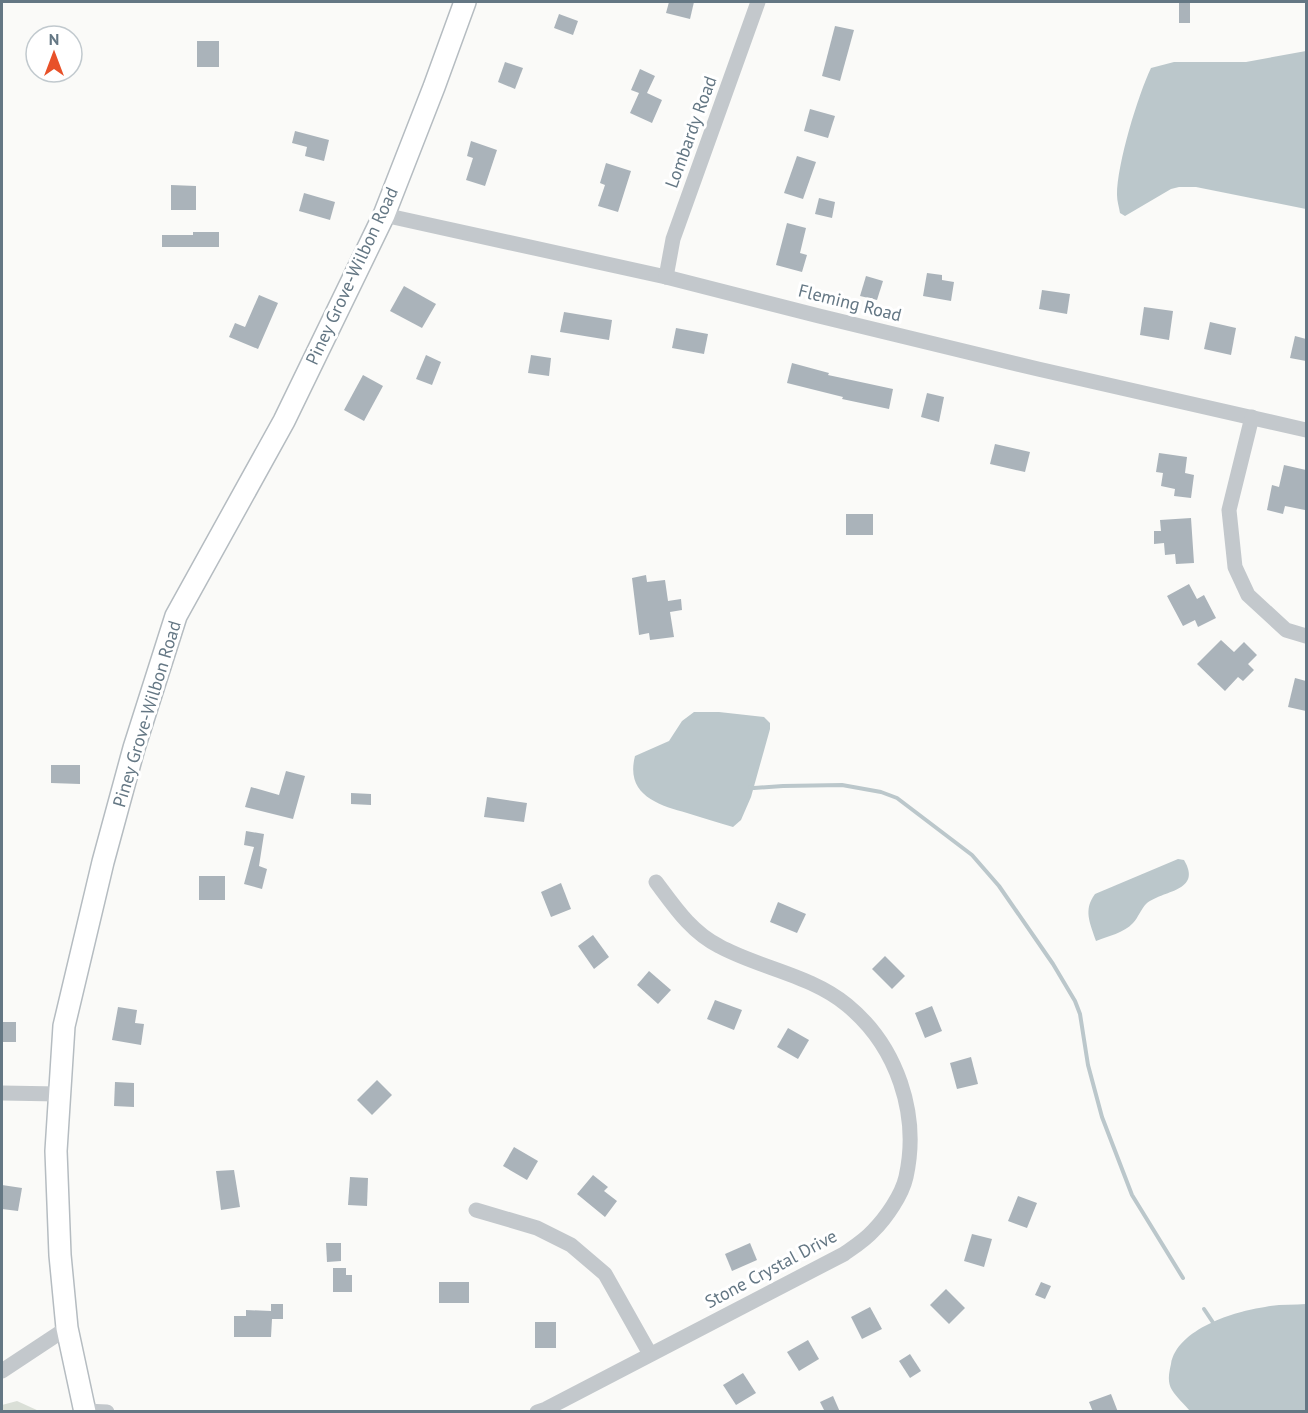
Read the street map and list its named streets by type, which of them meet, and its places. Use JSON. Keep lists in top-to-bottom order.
{
  "streets": {
    "street": [
      "Lombardy Road",
      "Piney Grove-Wilbon Road",
      "Fleming Road",
      "Stone Crystal Drive"
    ]
  },
  "crossings": [
    ["Lombardy Road", "Fleming Road"],
    ["Piney Grove-Wilbon Road", "Fleming Road"]
  ],
  "north": "top"
}
